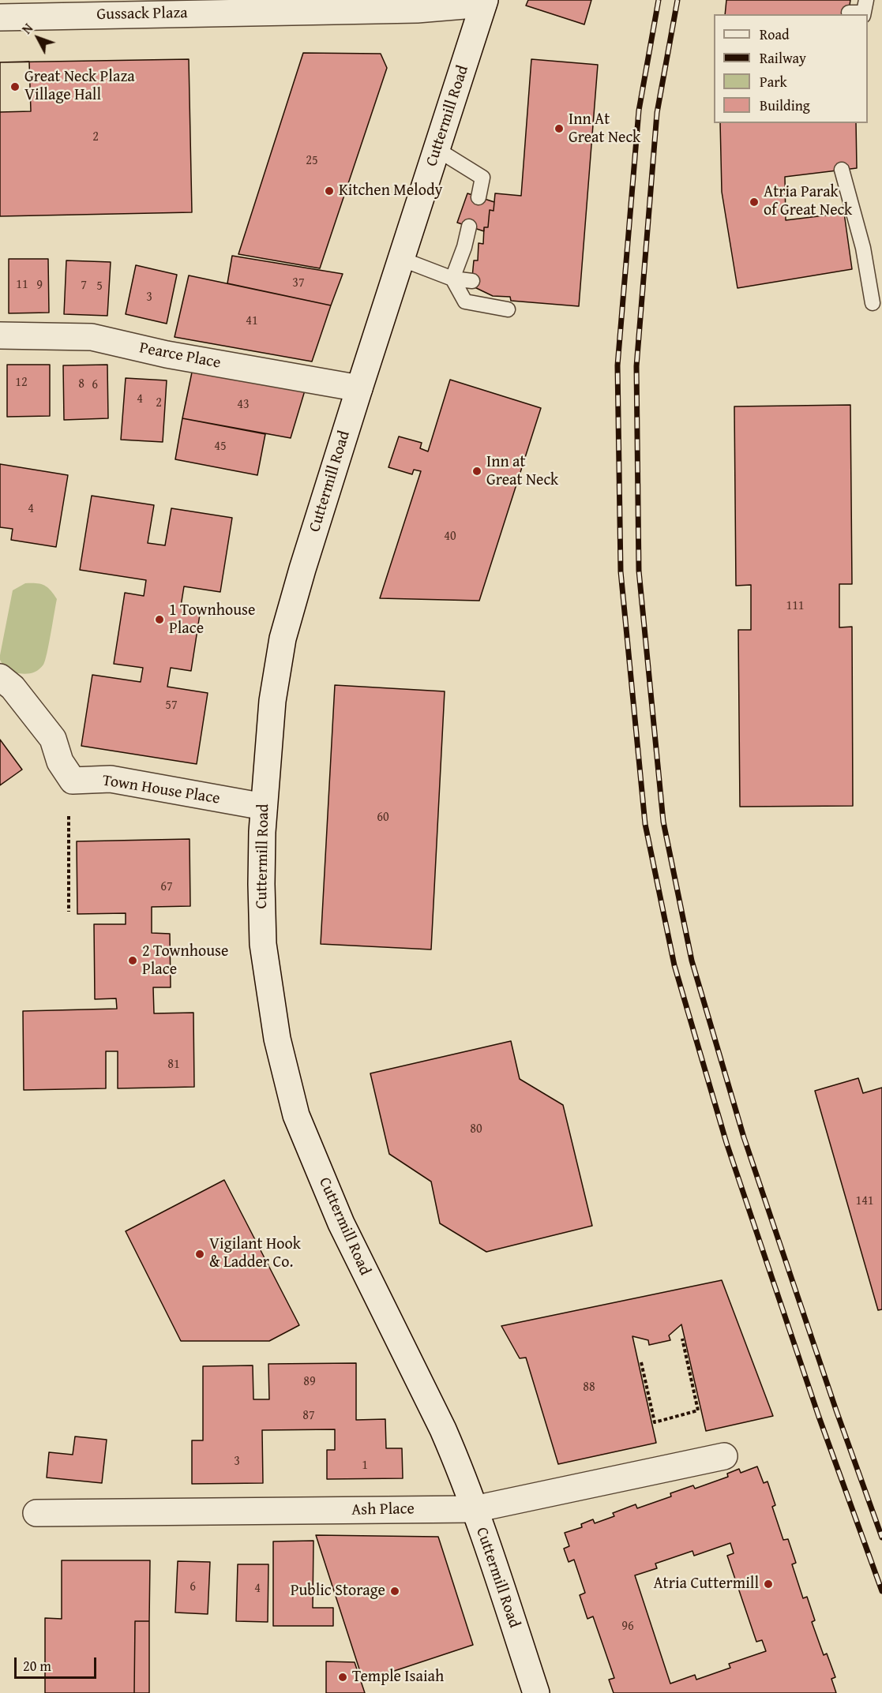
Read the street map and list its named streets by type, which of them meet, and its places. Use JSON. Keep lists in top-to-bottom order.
{
  "streets": {
    "street": [
      "Gussack Plaza",
      "Cuttermill Road",
      "Pearce Place",
      "Town House Place",
      "Ash Place"
    ]
  },
  "crossings": [
    ["Gussack Plaza", "Cuttermill Road"],
    ["Cuttermill Road", "Pearce Place"],
    ["Cuttermill Road", "Town House Place"],
    ["Cuttermill Road", "Ash Place"]
  ],
  "places": [
    "Great Neck Plaza Village Hall",
    "Inn At Great Neck",
    "Kitchen Melody",
    "Atria Parak of Great Neck",
    "Inn at Great Neck",
    "1 Townhouse Place",
    "2 Townhouse Place",
    "Vigilant Hook & Ladder Co.",
    "Atria Cuttermill",
    "Public Storage",
    "Temple Isaiah"
  ],
  "house_numbers": [
    "2",
    "25",
    "37",
    "11",
    "9",
    "7",
    "5",
    "3",
    "41",
    "12",
    "8",
    "6",
    "4",
    "2",
    "43",
    "45",
    "4",
    "40",
    "111",
    "57",
    "60",
    "67",
    "81",
    "80",
    "141",
    "89",
    "88",
    "87",
    "3",
    "1",
    "6",
    "4",
    "96"
  ],
  "legend": [
    "Road",
    "Railway",
    "Park",
    "Building"
  ],
  "scale_bar": "20 m",
  "north": "top left"
}
